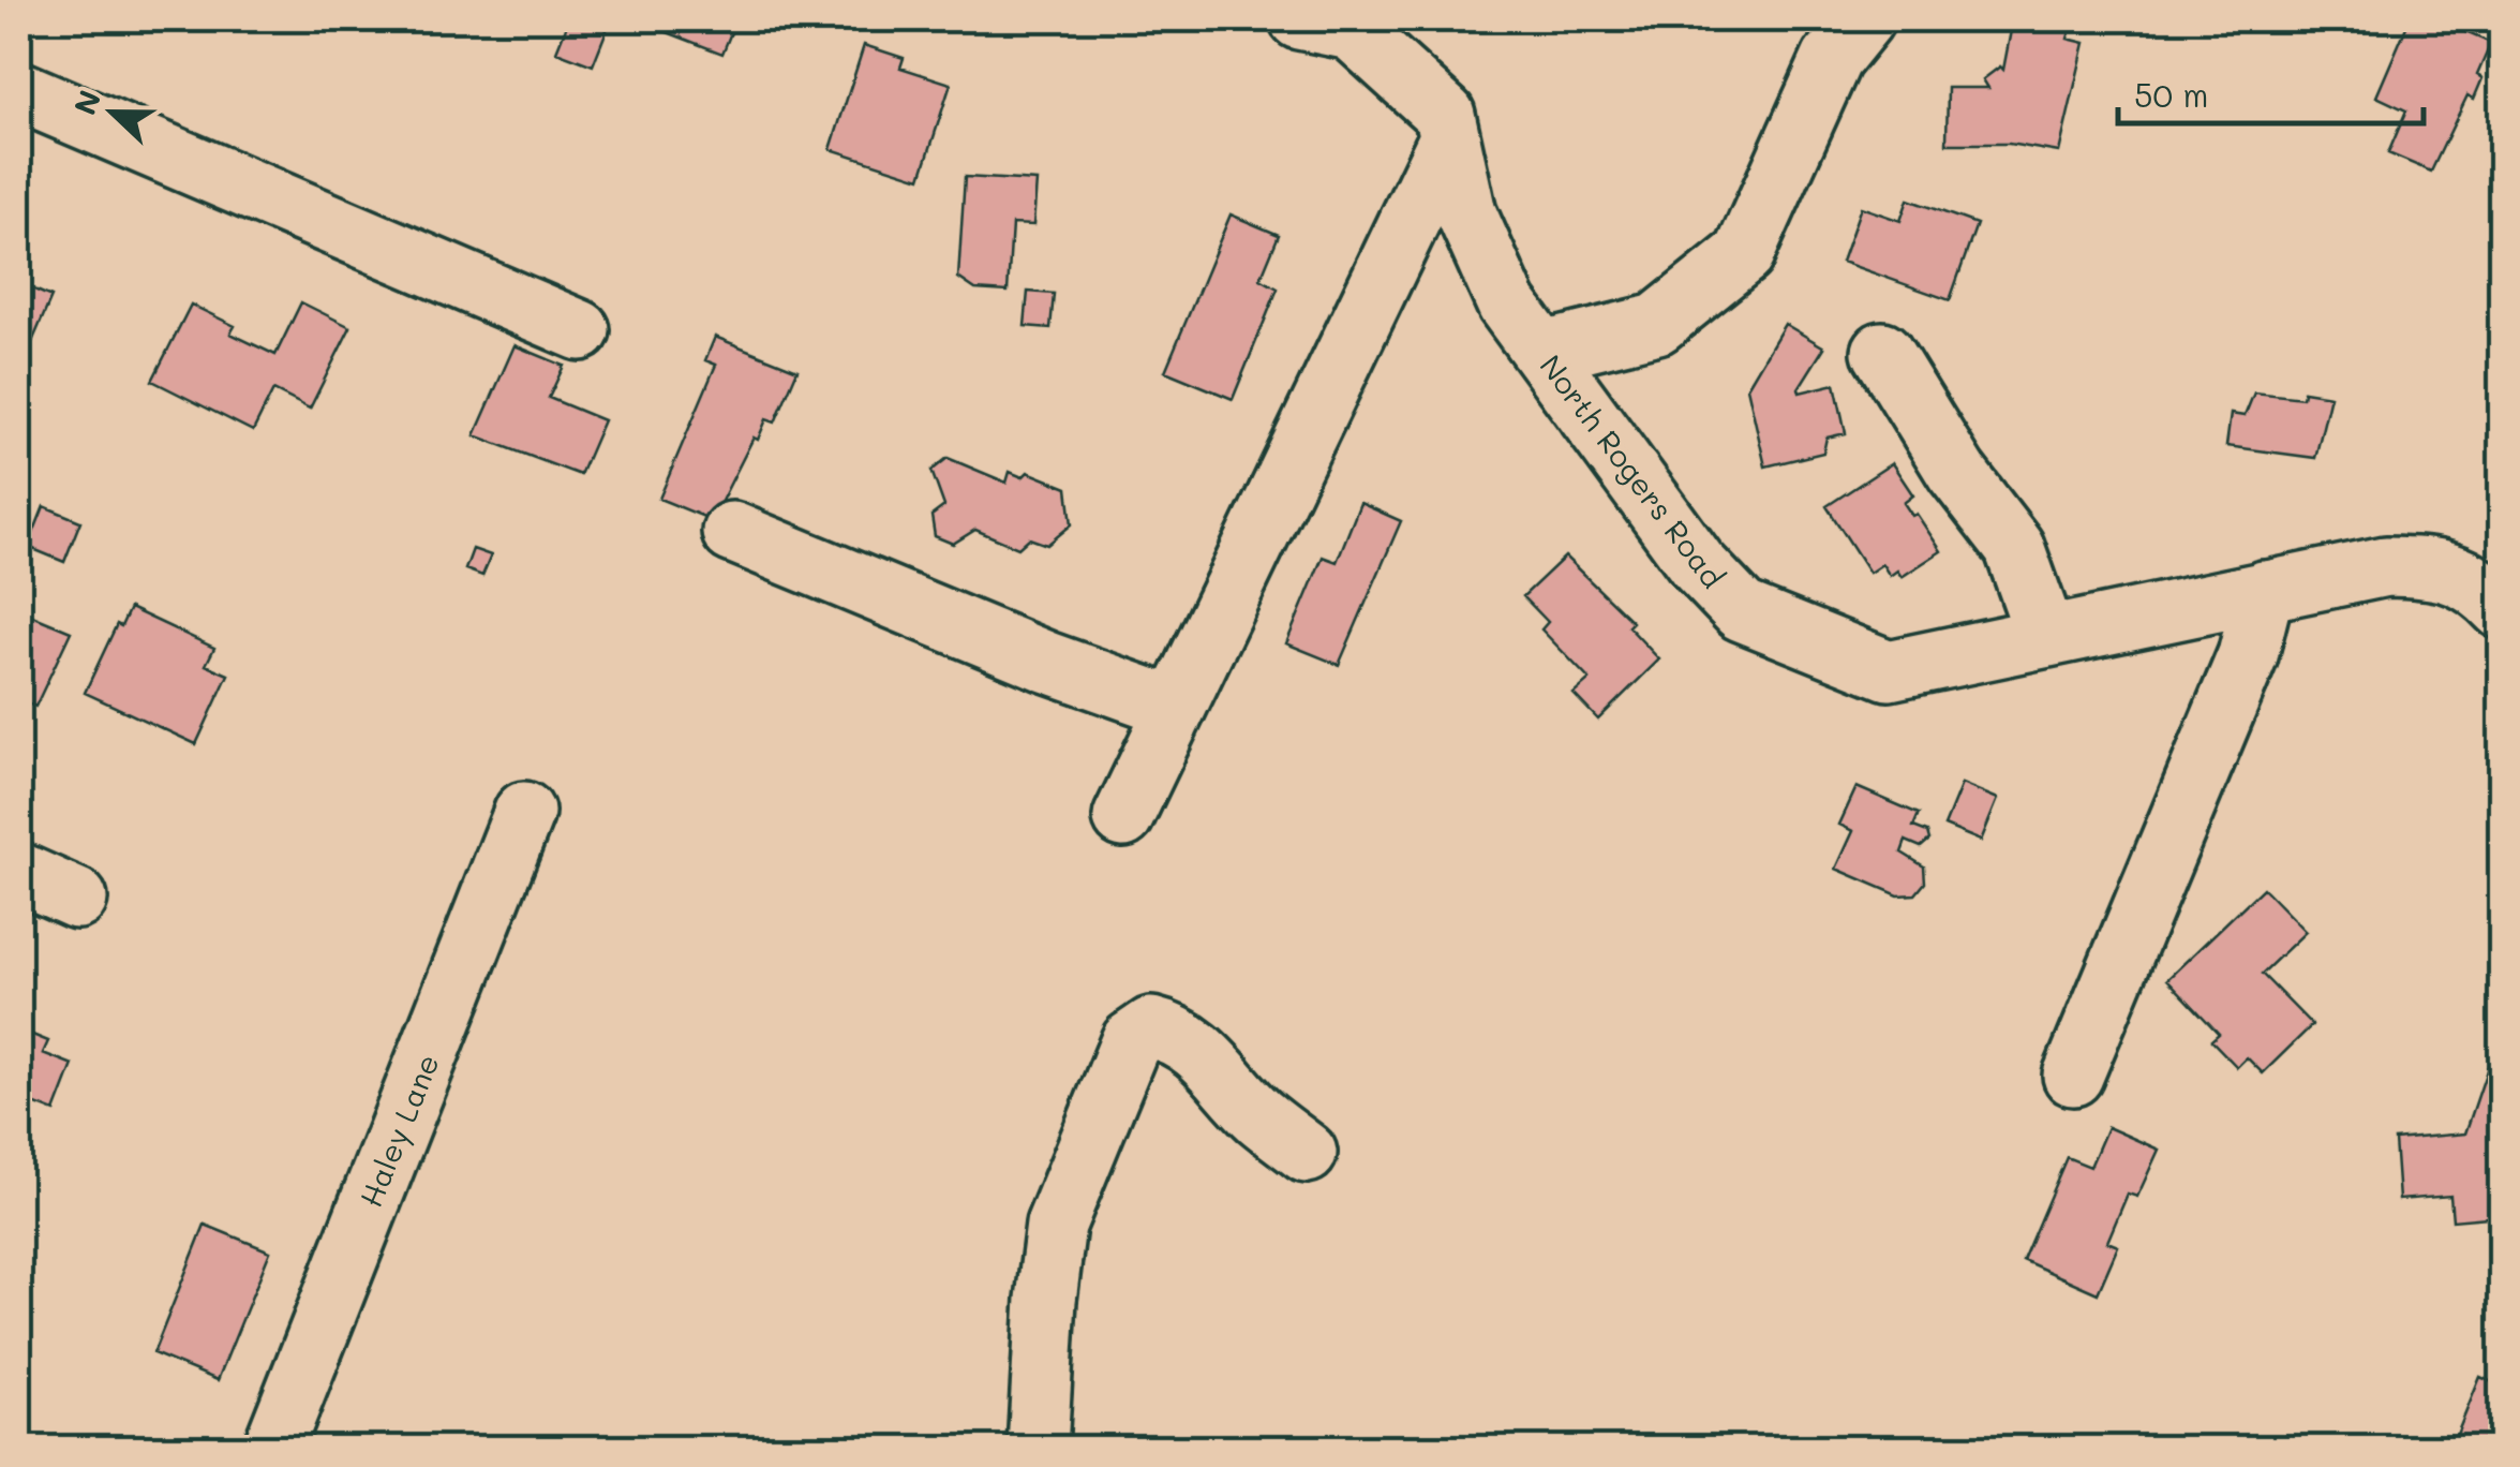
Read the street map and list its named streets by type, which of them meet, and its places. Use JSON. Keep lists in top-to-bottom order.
{
  "streets": {
    "street": ["North Rogers Road", "Haley Lane"]
  },
  "scale_bar": "50 m",
  "north": "left"
}
